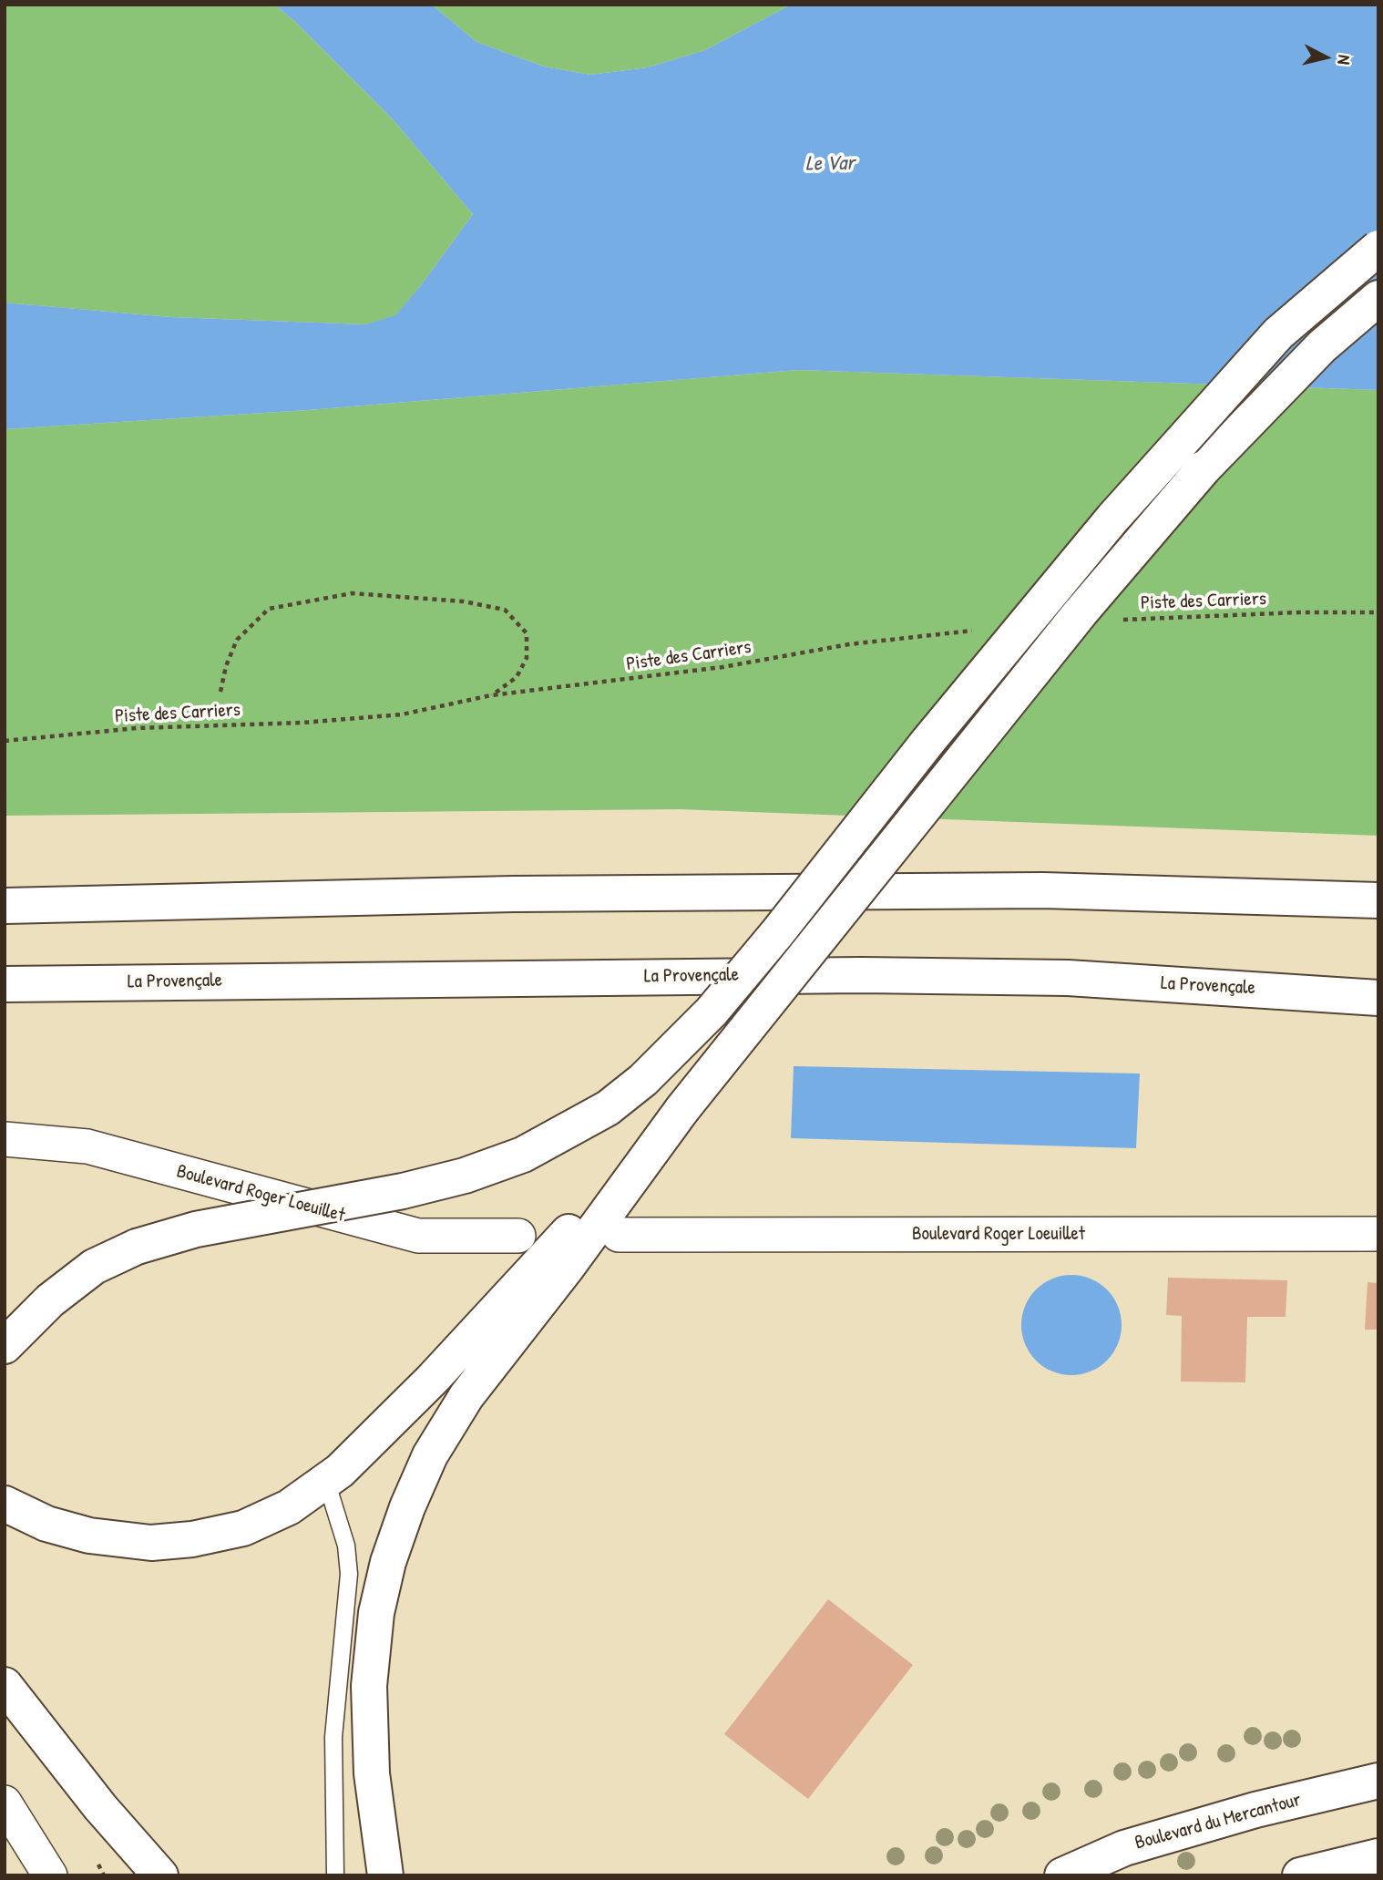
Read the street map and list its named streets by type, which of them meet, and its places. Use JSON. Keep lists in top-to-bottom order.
{
  "streets": {
    "main road": ["La Provençale", "Boulevard du Mercantour"],
    "street": ["Boulevard Roger Loeuillet"],
    "path": ["Piste des Carriers"]
  },
  "water": ["Le Var"],
  "north": "right"
}
